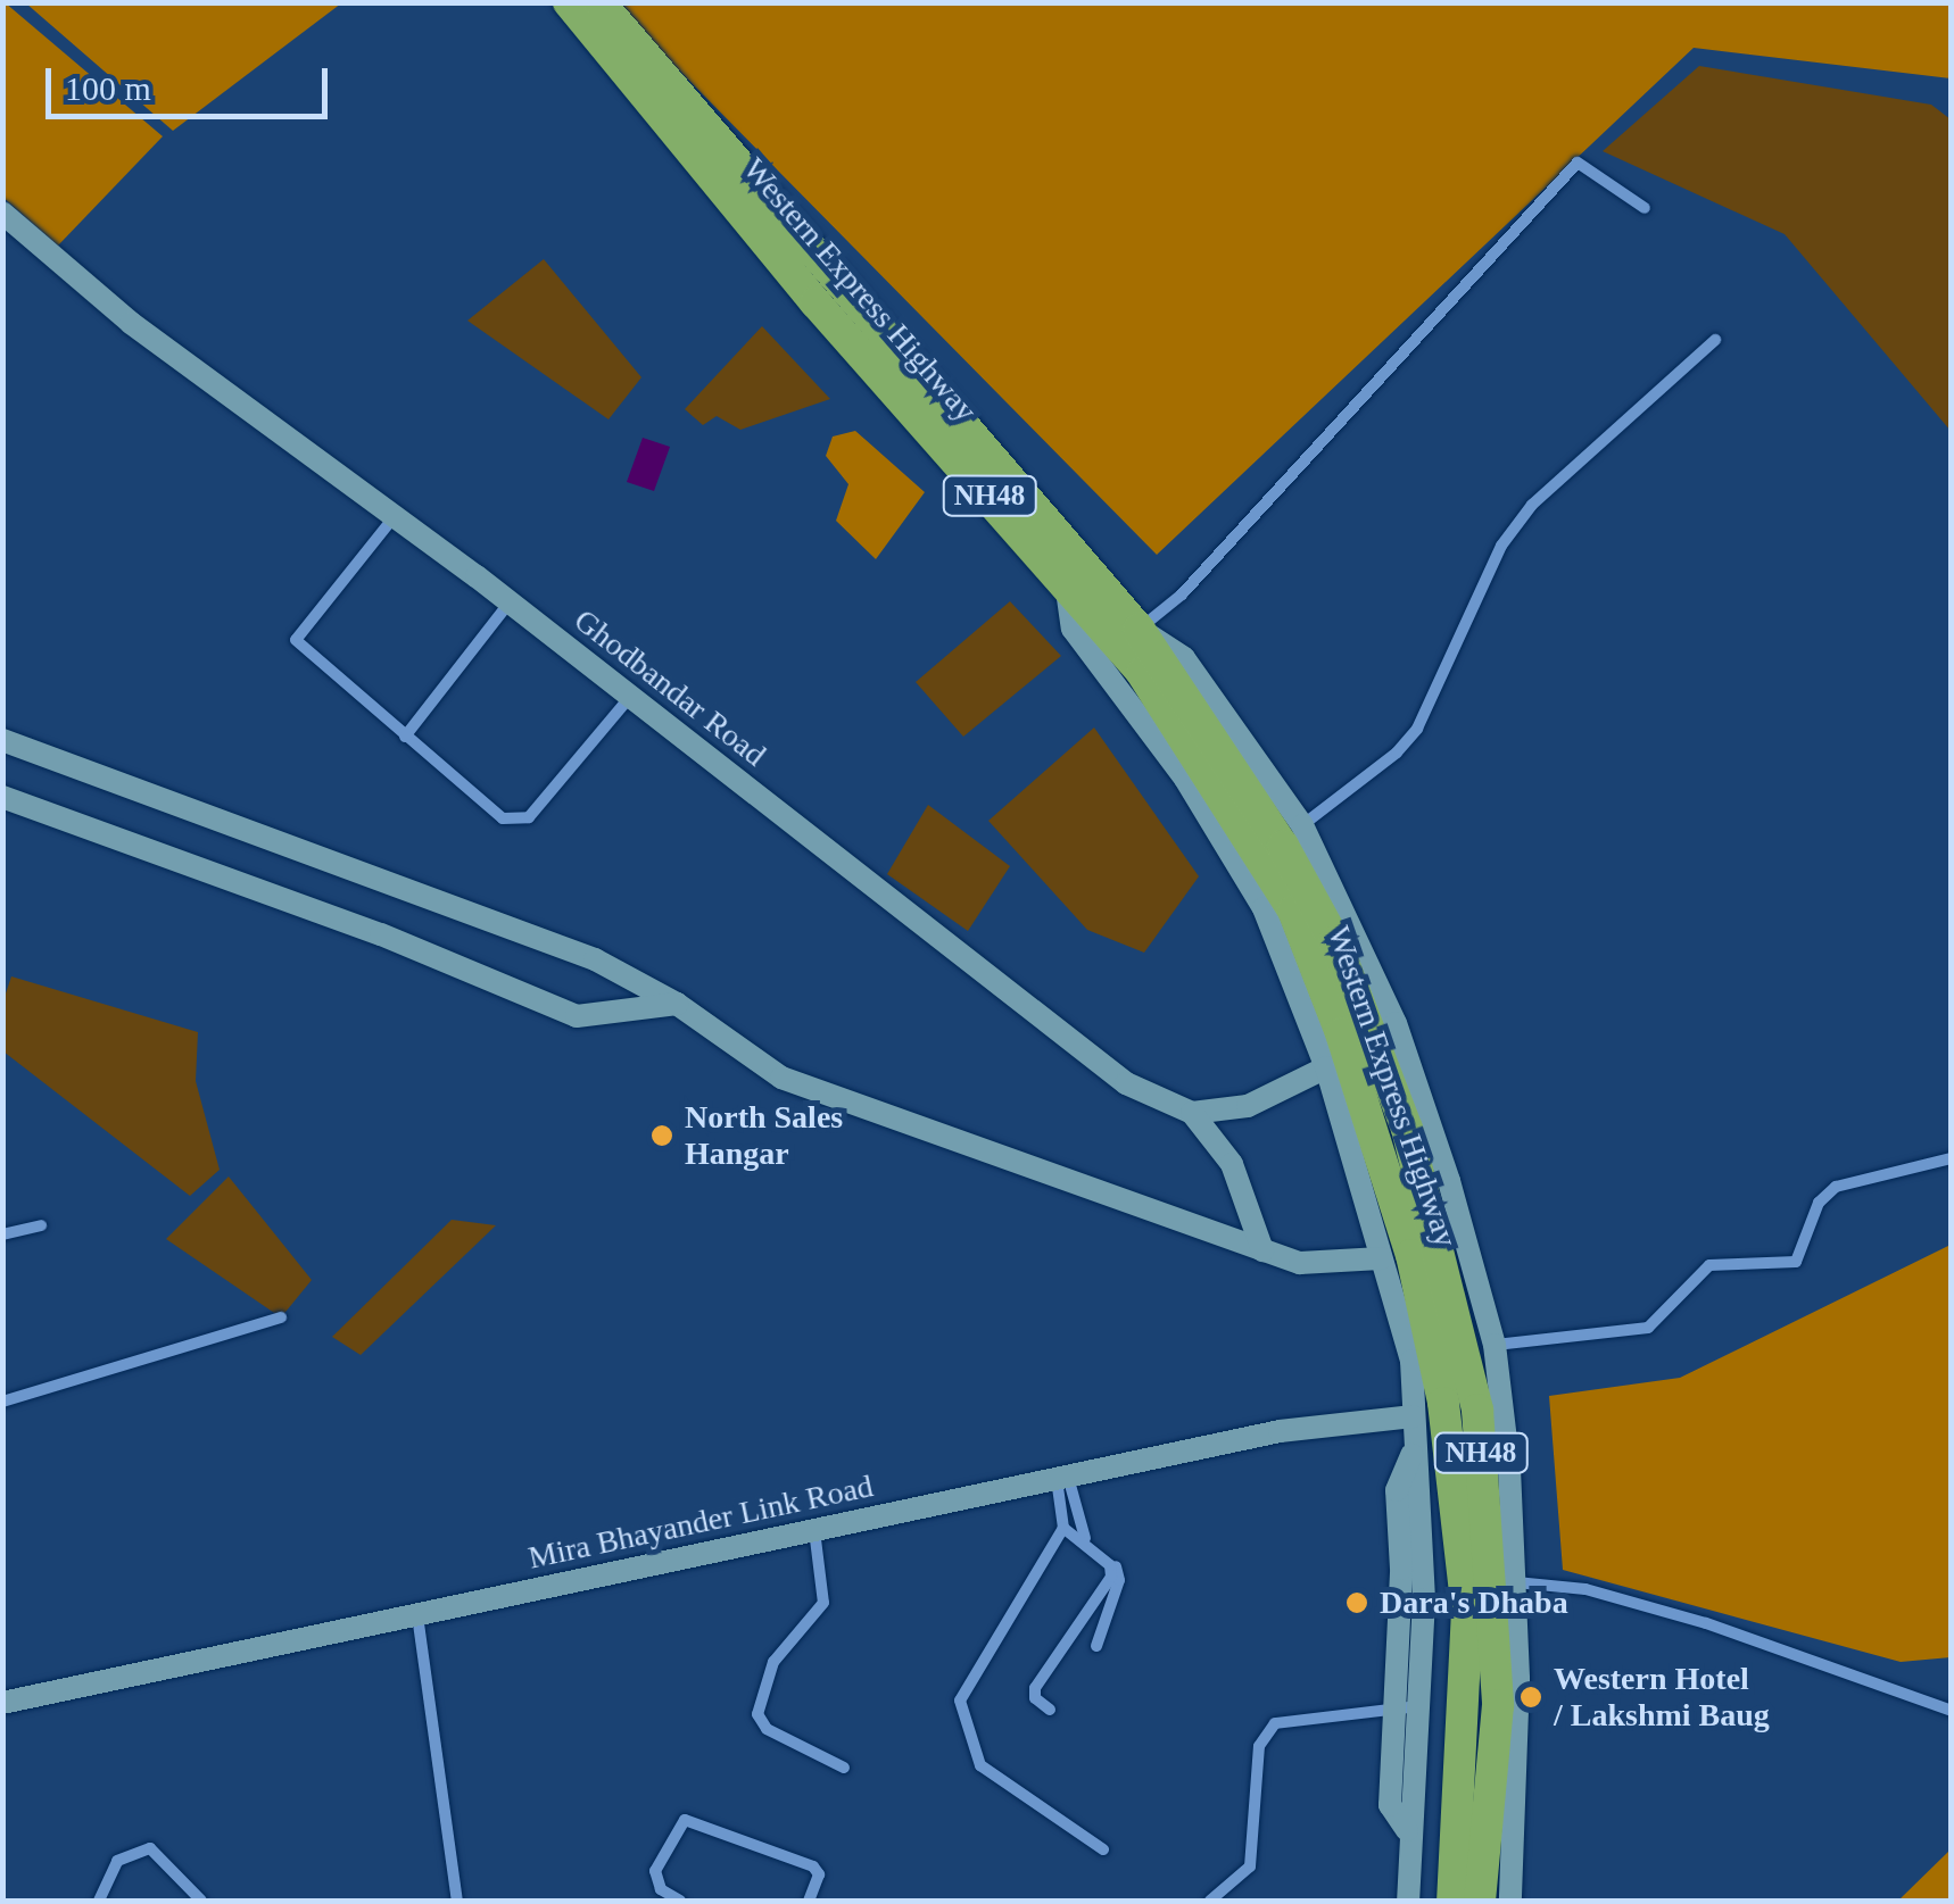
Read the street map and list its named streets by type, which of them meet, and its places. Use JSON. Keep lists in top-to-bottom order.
{
  "streets": {
    "highway": ["Western Express Highway", "NH48"],
    "street": ["Ghodbandar Road", "Mira Bhayander Link Road"]
  },
  "places": ["North Sales Hangar", "Dara's Dhaba", "Western Hotel / Lakshmi Baug"],
  "scale_bar": "100 m"
}
